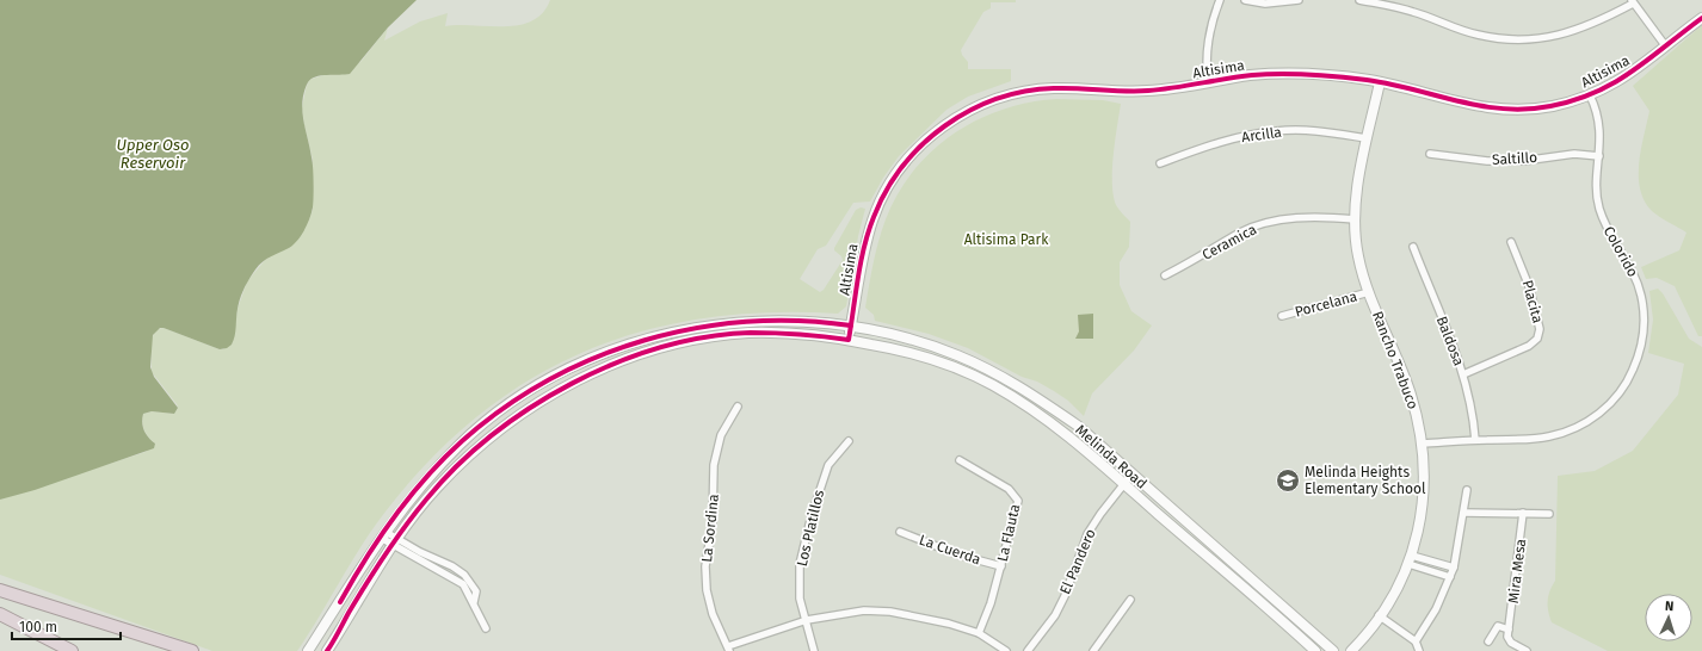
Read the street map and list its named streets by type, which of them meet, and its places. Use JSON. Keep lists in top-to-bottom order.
{
  "streets": {
    "main road": ["Altisima", "Rancho Trabuco", "Melinda Road"],
    "street": [
      "Arcilla",
      "Saltillo",
      "Ceramica",
      "Colorido",
      "Placita",
      "Porcelana",
      "Baldosa",
      "La Sordina",
      "Los Platillos",
      "La Flauta",
      "La Cuerda",
      "El Pandero",
      "Mira Mesa"
    ]
  },
  "crossings": [
    ["Altisima", "Colorido"],
    ["Altisima", "Rancho Trabuco"],
    ["Altisima", "Melinda Road"],
    ["Arcilla", "Rancho Trabuco"],
    ["Saltillo", "Colorido"],
    ["Ceramica", "Rancho Trabuco"],
    ["Colorido", "Baldosa"],
    ["Colorido", "Rancho Trabuco"],
    ["Placita", "Baldosa"],
    ["Porcelana", "Rancho Trabuco"],
    ["Melinda Road", "El Pandero"],
    ["La Flauta", "La Cuerda"]
  ],
  "water": ["Upper Oso Reservoir"],
  "parks": ["Altisima Park"],
  "places": {
    "school or university": ["Melinda Heights Elementary School"]
  },
  "scale_bar": "100 m",
  "north": "top"
}
